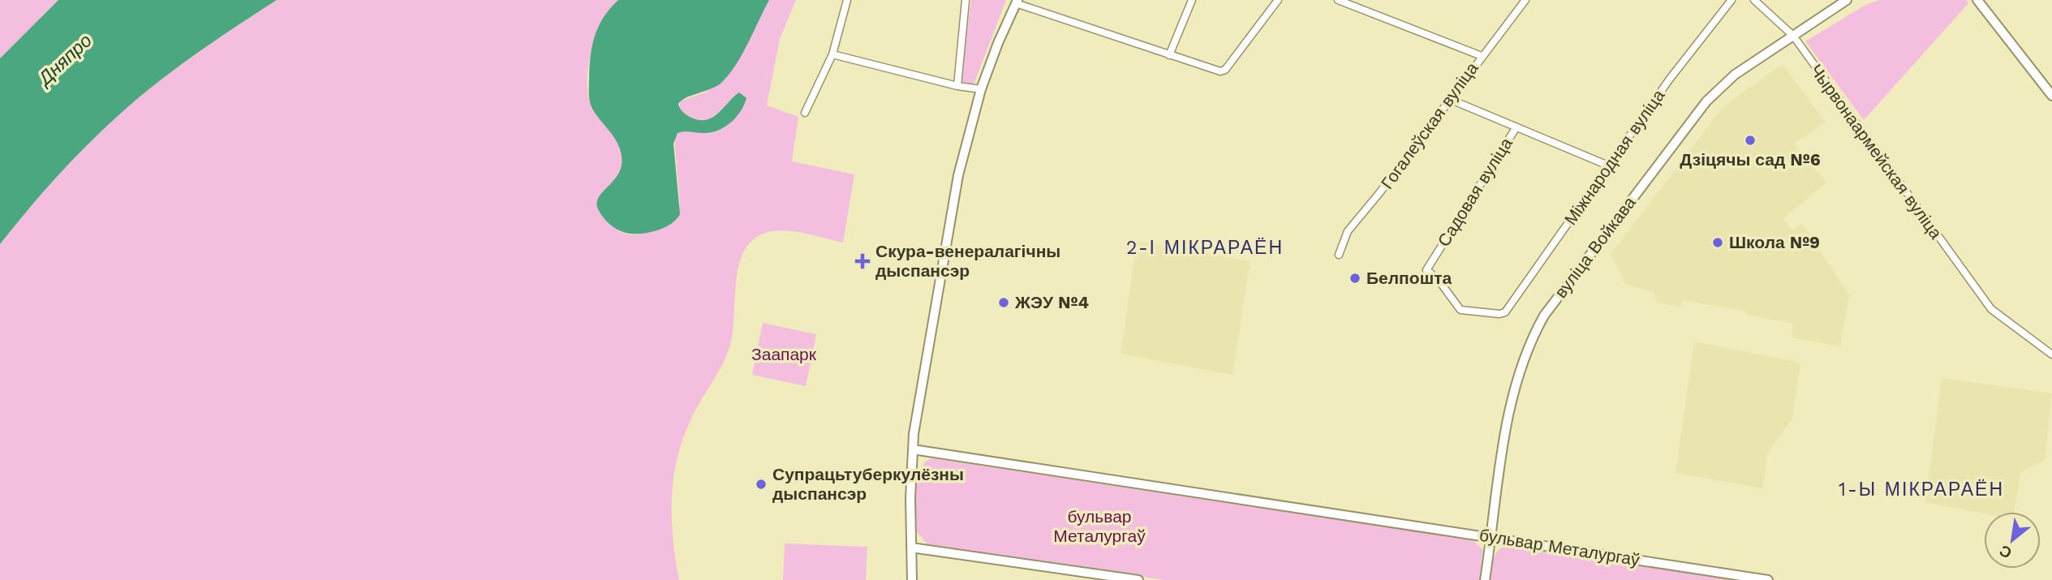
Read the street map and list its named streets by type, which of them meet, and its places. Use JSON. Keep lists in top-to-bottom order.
{
  "streets": {
    "main road": ["вуліца Войкава", "бульвар Металургаў"],
    "street": [
      "Гогалеўская вуліца",
      "Чырвонаармейская вуліца",
      "Міжнародная вуліца",
      "Садовая вуліца"
    ]
  },
  "crossings": [
    ["Чырвонаармейская вуліца", "вуліца Войкава"],
    ["Міжнародная вуліца", "Садовая вуліца"],
    ["вуліца Войкава", "бульвар Металургаў"]
  ],
  "districts": ["2-І МІКРАРАЁН", "1-Ы МІКРАРАЁН"],
  "water": ["Дняпро"],
  "parks": ["Заапарк", "бульвар Металургаў"],
  "places": {
    "other": [
      "Дзіцячы сад №6",
      "Школа №9",
      "Белпошта",
      "ЖЭУ №4",
      "Супрацьтуберкулёзны дыспансэр"
    ],
    "health": ["Скура-венералагічны дыспансэр"]
  },
  "north": "bottom left"
}
